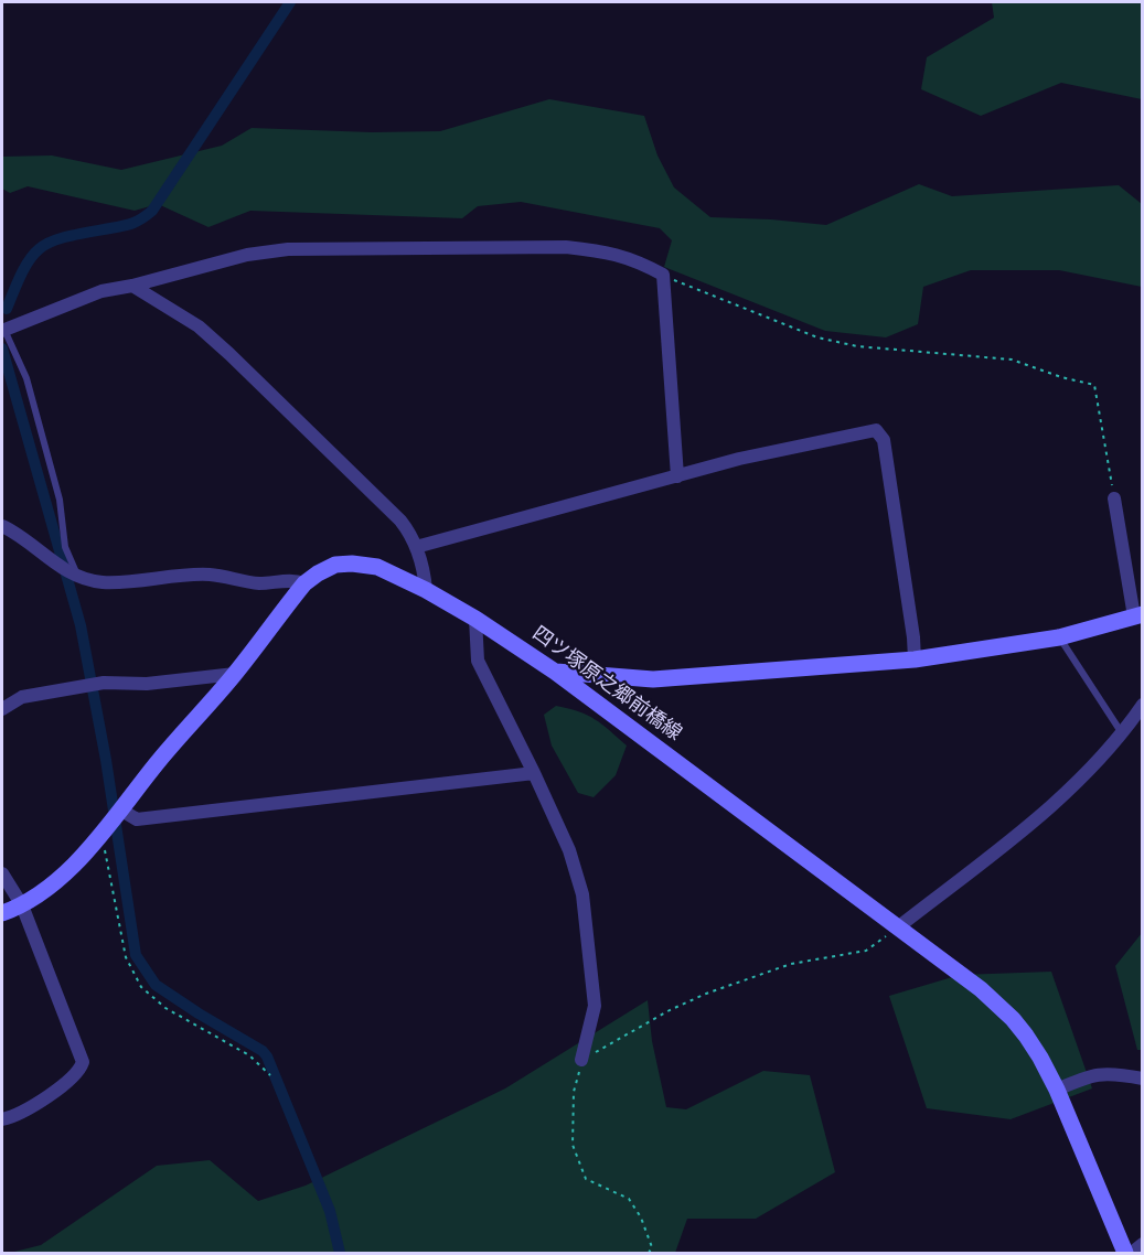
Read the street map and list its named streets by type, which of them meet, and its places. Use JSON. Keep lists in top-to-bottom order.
{
  "streets": {
    "main road": ["四ツ塚原之郷前橋線"]
  }
}
